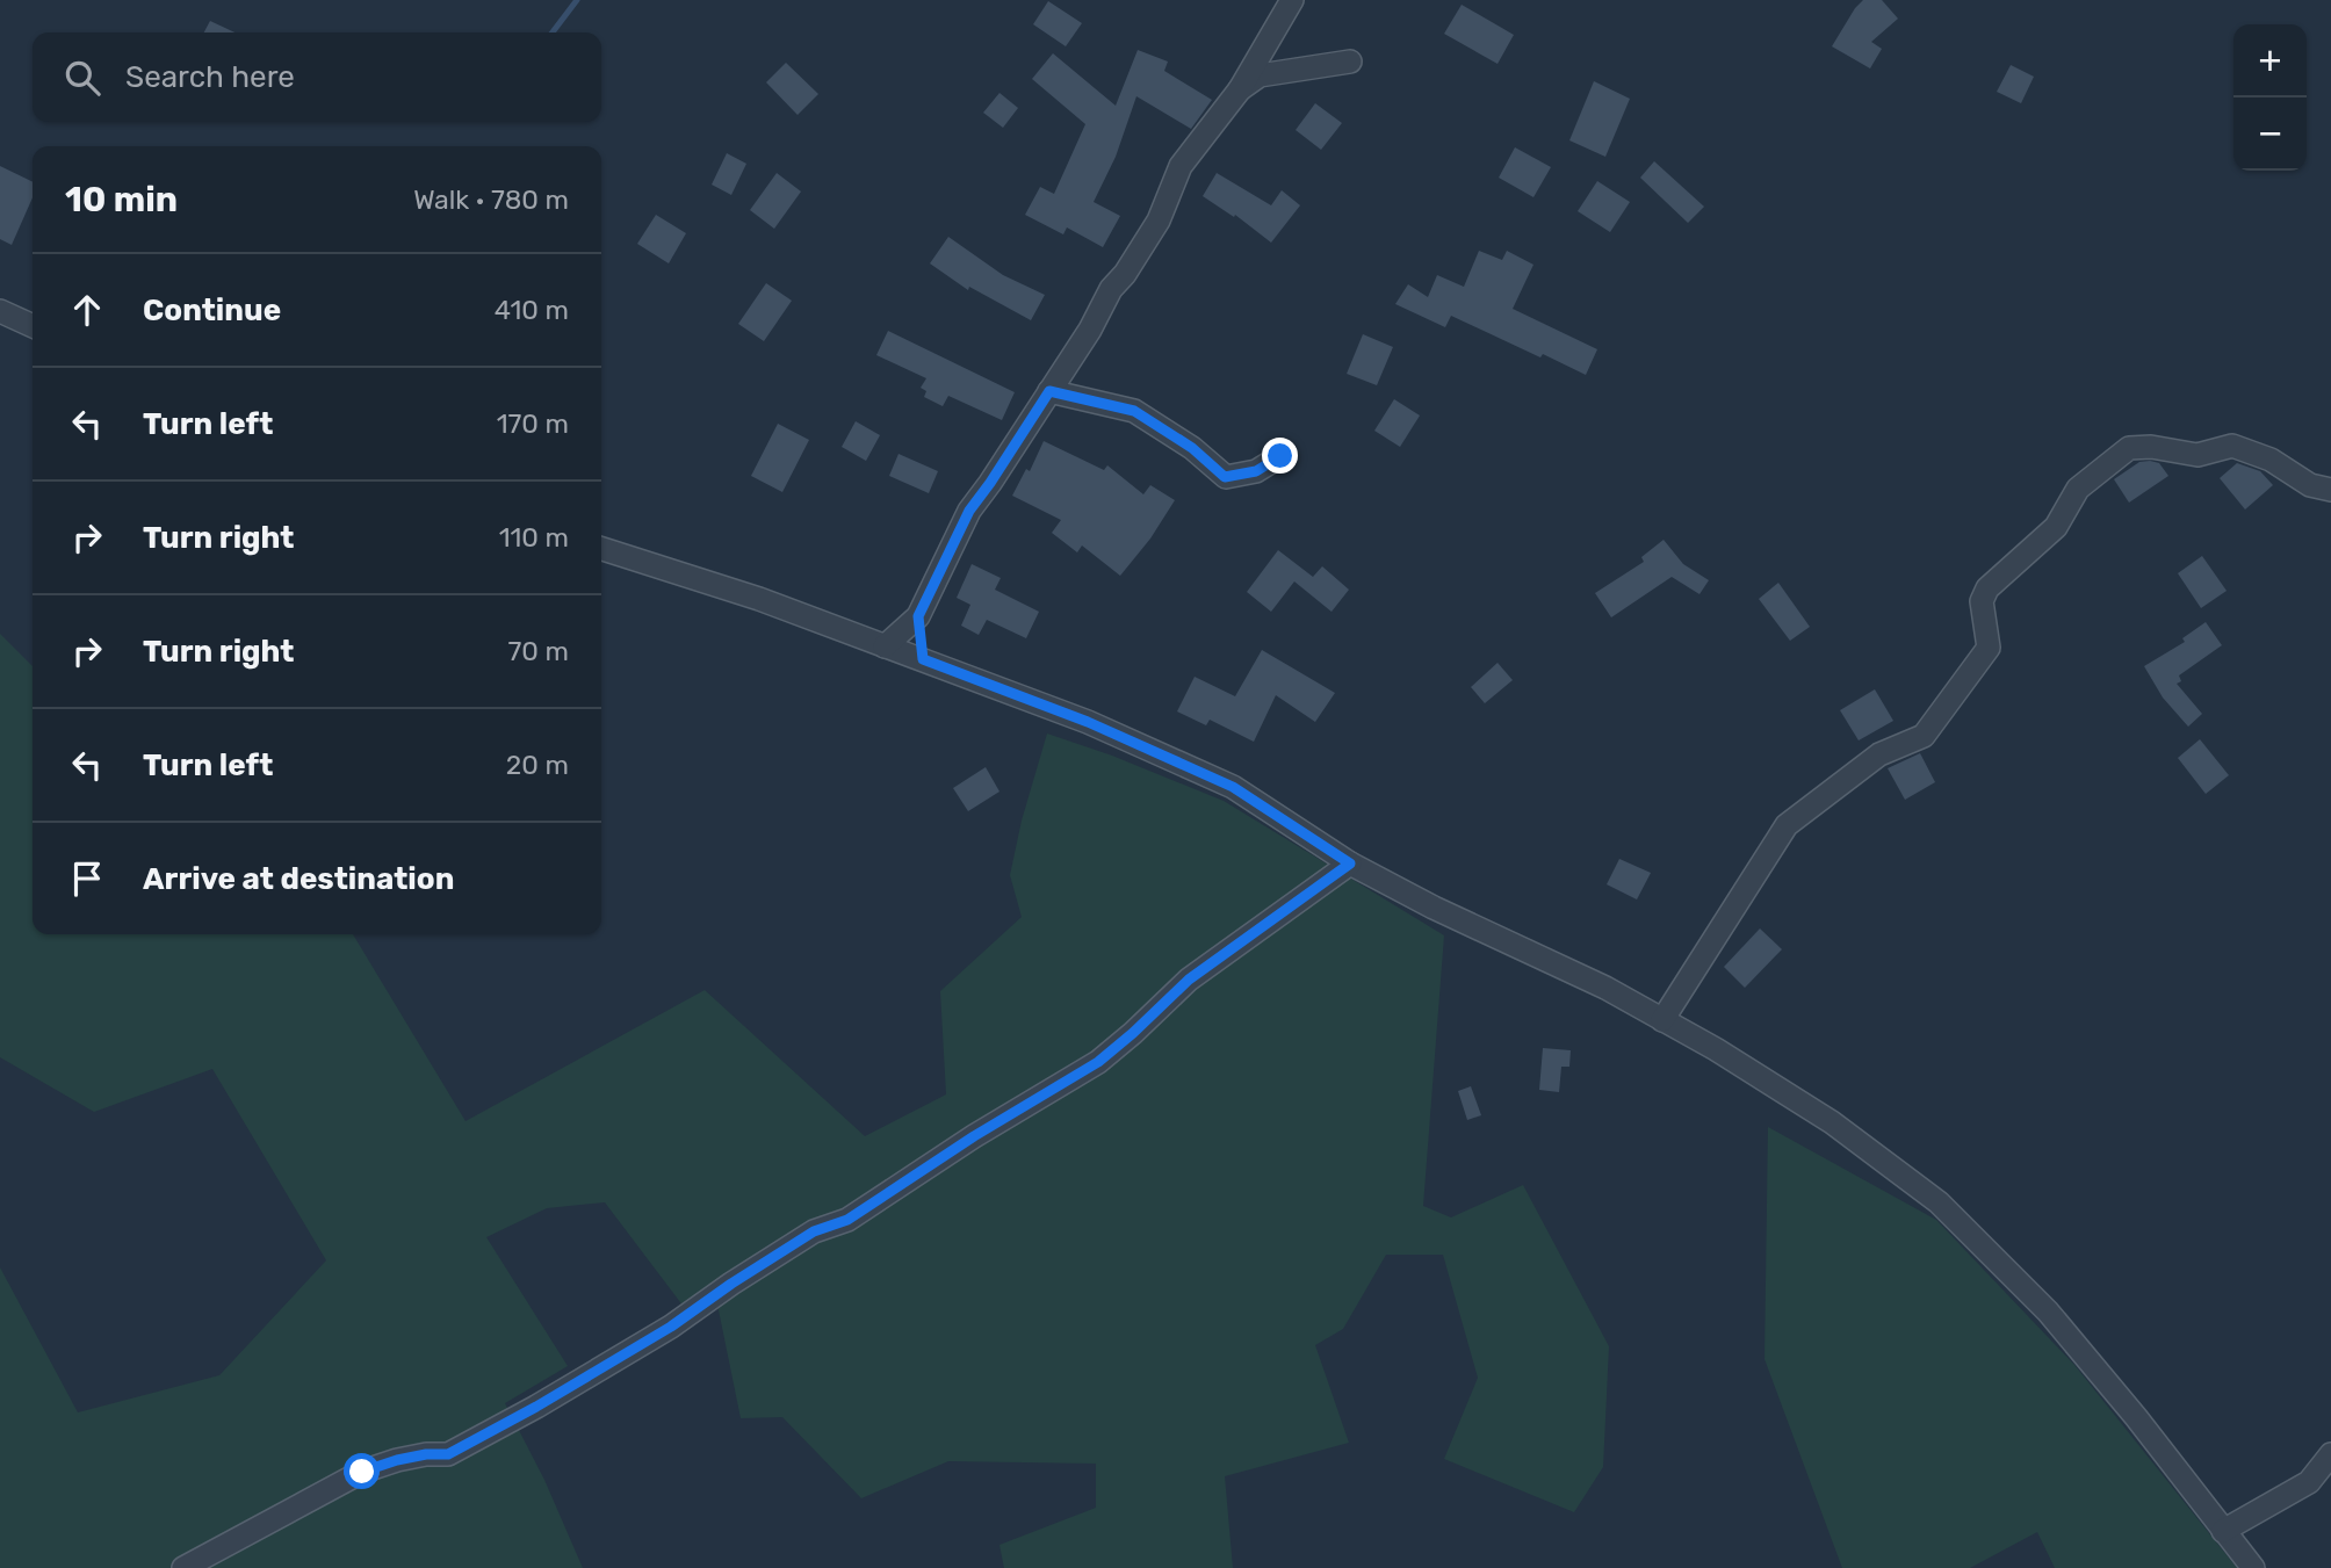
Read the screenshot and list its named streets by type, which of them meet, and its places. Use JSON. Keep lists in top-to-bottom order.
{
  "page": {
    "map_buttons": ["+", "−"],
    "search": "Search here",
    "heading": ["10 min", "Walk · 780 m"],
    "list": [
      ["Continue", "410 m"],
      ["Turn left", "170 m"],
      ["Turn right", "110 m"],
      ["Turn right", "70 m"],
      ["Turn left", "20 m"],
      "Arrive at destination"
    ]
  }
}
